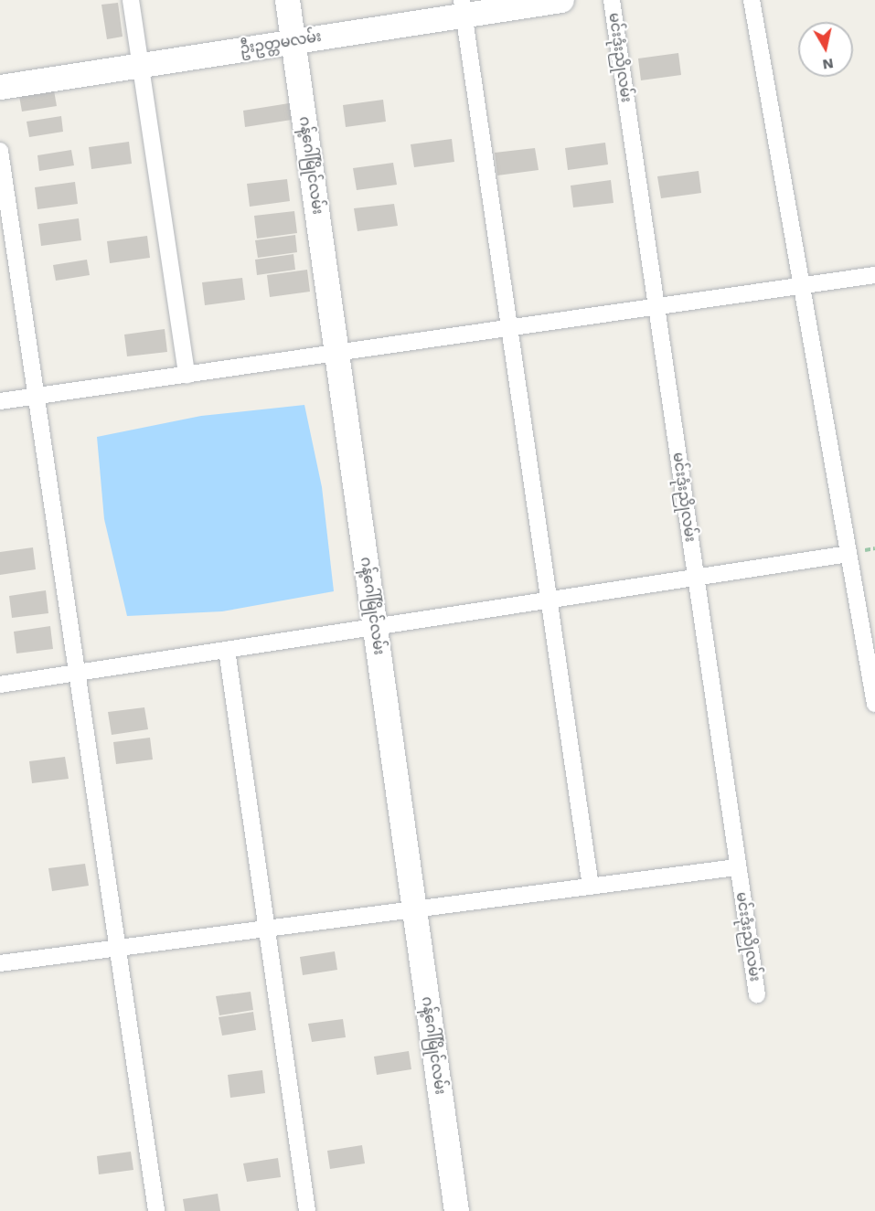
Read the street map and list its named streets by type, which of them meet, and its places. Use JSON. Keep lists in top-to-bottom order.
{
  "streets": {
    "street": ["ဦးဥတ္တမလမ်း", "မင်းဒုံးညိုလမ်း", "ဂန့်ဂေါ်မြိုင်လမ်း"]
  },
  "crossings": [
    ["ဦးဥတ္တမလမ်း", "ဂန့်ဂေါ်မြိုင်လမ်း"]
  ],
  "north": "bottom"
}
